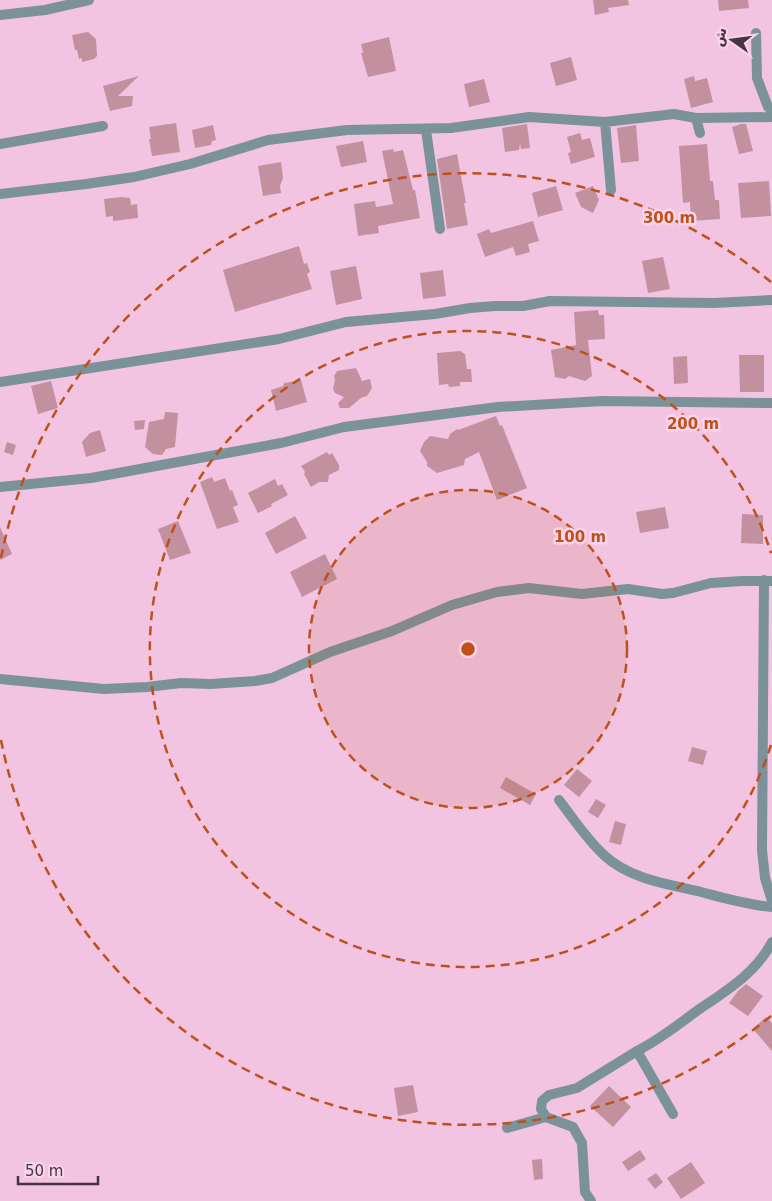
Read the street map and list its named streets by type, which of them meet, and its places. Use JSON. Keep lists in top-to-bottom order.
{
  "scale_bar": "50 m",
  "north": "left",
  "rings": ["300 m", "200 m", "100 m"]
}
